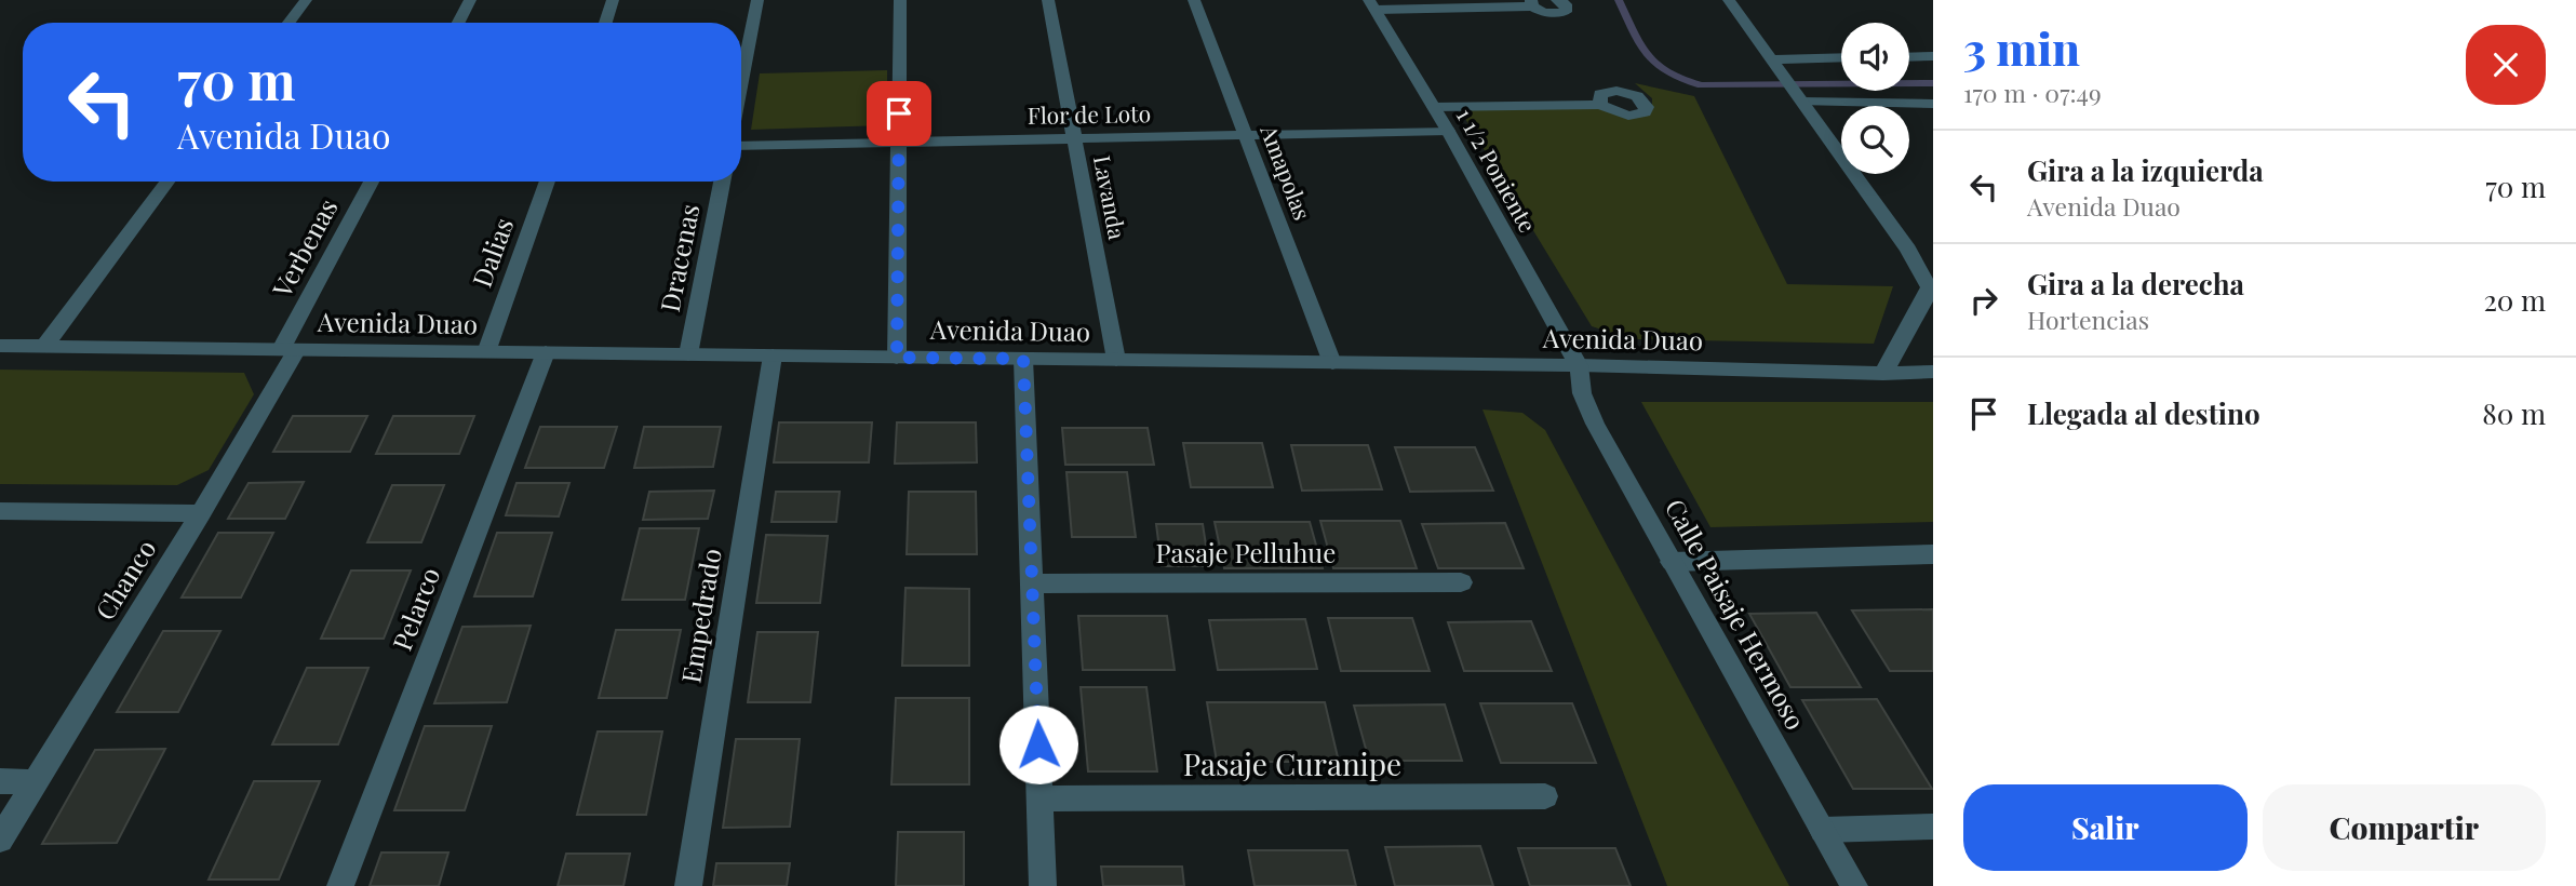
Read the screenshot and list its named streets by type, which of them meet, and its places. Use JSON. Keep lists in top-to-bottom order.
{
  "streets": {
    "street": [
      "Flor de Loto",
      "1 1/2 Poniente",
      "Amapolas",
      "Lavanda",
      "Verbenas",
      "Dalias",
      "Dracenas",
      "Avenida Duao",
      "Pasaje Pelluhue",
      "Chanco",
      "Pelarco",
      "Calle Paisaje Hermoso",
      "Empedrado",
      "Pasaje Curanipe"
    ]
  },
  "crossings": [
    ["Flor de Loto", "1 1/2 Poniente"],
    ["Flor de Loto", "Amapolas"],
    ["Flor de Loto", "Lavanda"],
    ["1 1/2 Poniente", "Avenida Duao"],
    ["1 1/2 Poniente", "Calle Paisaje Hermoso"],
    ["Amapolas", "Avenida Duao"],
    ["Lavanda", "Avenida Duao"],
    ["Verbenas", "Avenida Duao"],
    ["Verbenas", "Chanco"],
    ["Dalias", "Avenida Duao"],
    ["Dracenas", "Avenida Duao"],
    ["Avenida Duao", "Chanco"],
    ["Avenida Duao", "Pelarco"],
    ["Avenida Duao", "Calle Paisaje Hermoso"],
    ["Avenida Duao", "Empedrado"]
  ],
  "page": {
    "heading": ["3 min", "170 m · 07:49"],
    "turn": ["70 m", "Avenida Duao"],
    "list": [
      {
        "name": "Gira a la izquierda",
        "note": "Avenida Duao",
        "value": "70 m"
      },
      {
        "name": "Gira a la derecha",
        "note": "Hortencias",
        "value": "20 m"
      },
      {
        "name": "Llegada al destino",
        "value": "80 m"
      }
    ],
    "buttons": ["Salir", "Compartir"]
  }
}
